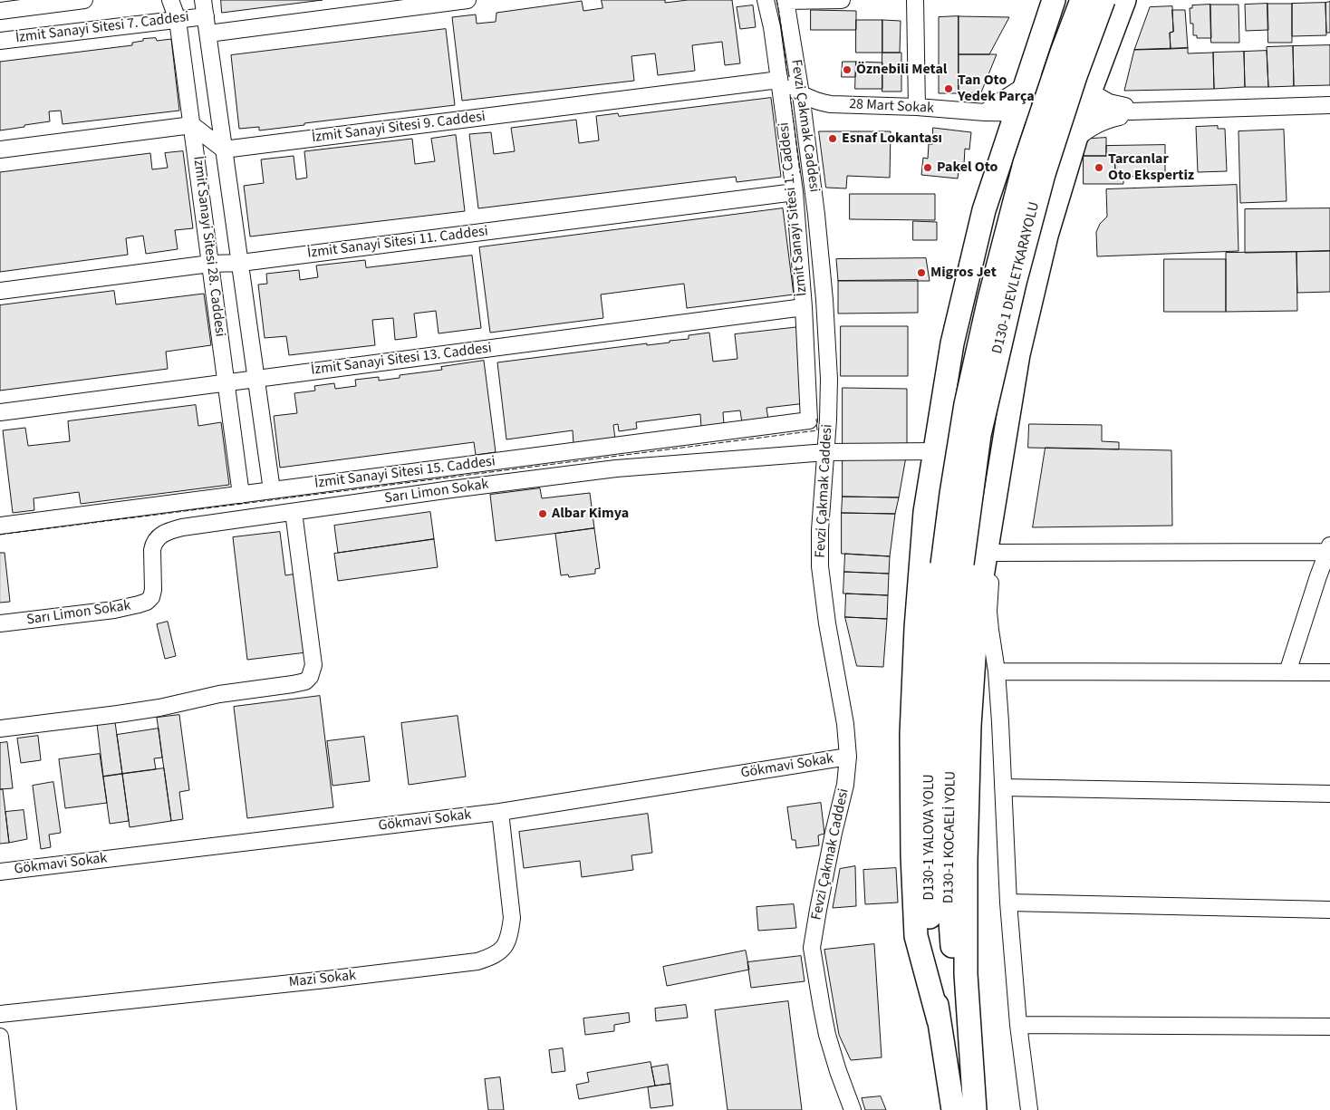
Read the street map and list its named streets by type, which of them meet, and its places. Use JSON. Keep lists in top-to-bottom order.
{
  "streets": {
    "highway": ["D130-1 DEVLETKARAYOLU", "D130-1 YALOVA YOLU", "D130-1 KOCAELİ YOLU"],
    "street": [
      "İzmit Sanayi Sitesi 7. Caddesi",
      "28 Mart Sokak",
      "Fevzi Çakmak Caddesi",
      "İzmit Sanayi Sitesi 9. Caddesi",
      "İzmit Sanayi Sitesi 1. Caddesi",
      "İzmit Sanayi Sitesi 11. Caddesi",
      "İzmit Sanayi Sitesi 28. Caddesi",
      "İzmit Sanayi Sitesi 13. Caddesi",
      "İzmit Sanayi Sitesi 15. Caddesi",
      "Sarı Limon Sokak",
      "Gökmavi Sokak",
      "Mazi Sokak"
    ]
  },
  "crossings": [
    ["İzmit Sanayi Sitesi 7. Caddesi", "İzmit Sanayi Sitesi 28. Caddesi"],
    ["28 Mart Sokak", "Fevzi Çakmak Caddesi"],
    ["Fevzi Çakmak Caddesi", "Sarı Limon Sokak"],
    ["Fevzi Çakmak Caddesi", "Gökmavi Sokak"],
    ["İzmit Sanayi Sitesi 9. Caddesi", "İzmit Sanayi Sitesi 1. Caddesi"],
    ["İzmit Sanayi Sitesi 9. Caddesi", "İzmit Sanayi Sitesi 28. Caddesi"],
    ["İzmit Sanayi Sitesi 1. Caddesi", "İzmit Sanayi Sitesi 11. Caddesi"],
    ["İzmit Sanayi Sitesi 1. Caddesi", "İzmit Sanayi Sitesi 13. Caddesi"],
    ["İzmit Sanayi Sitesi 1. Caddesi", "İzmit Sanayi Sitesi 15. Caddesi"],
    ["İzmit Sanayi Sitesi 11. Caddesi", "İzmit Sanayi Sitesi 28. Caddesi"],
    ["İzmit Sanayi Sitesi 28. Caddesi", "İzmit Sanayi Sitesi 13. Caddesi"],
    ["İzmit Sanayi Sitesi 28. Caddesi", "İzmit Sanayi Sitesi 15. Caddesi"],
    ["D130-1 DEVLETKARAYOLU", "D130-1 YALOVA YOLU"],
    ["D130-1 DEVLETKARAYOLU", "D130-1 KOCAELİ YOLU"],
    ["Gökmavi Sokak", "Mazi Sokak"],
    ["D130-1 YALOVA YOLU", "D130-1 KOCAELİ YOLU"]
  ],
  "places": [
    "Öznebili Metal",
    "Tan Oto Yedek Parça",
    "Esnaf Lokantası",
    "Pakel Oto",
    "Tarcanlar Oto Ekspertiz",
    "Migros Jet",
    "Albar Kimya"
  ]
}
